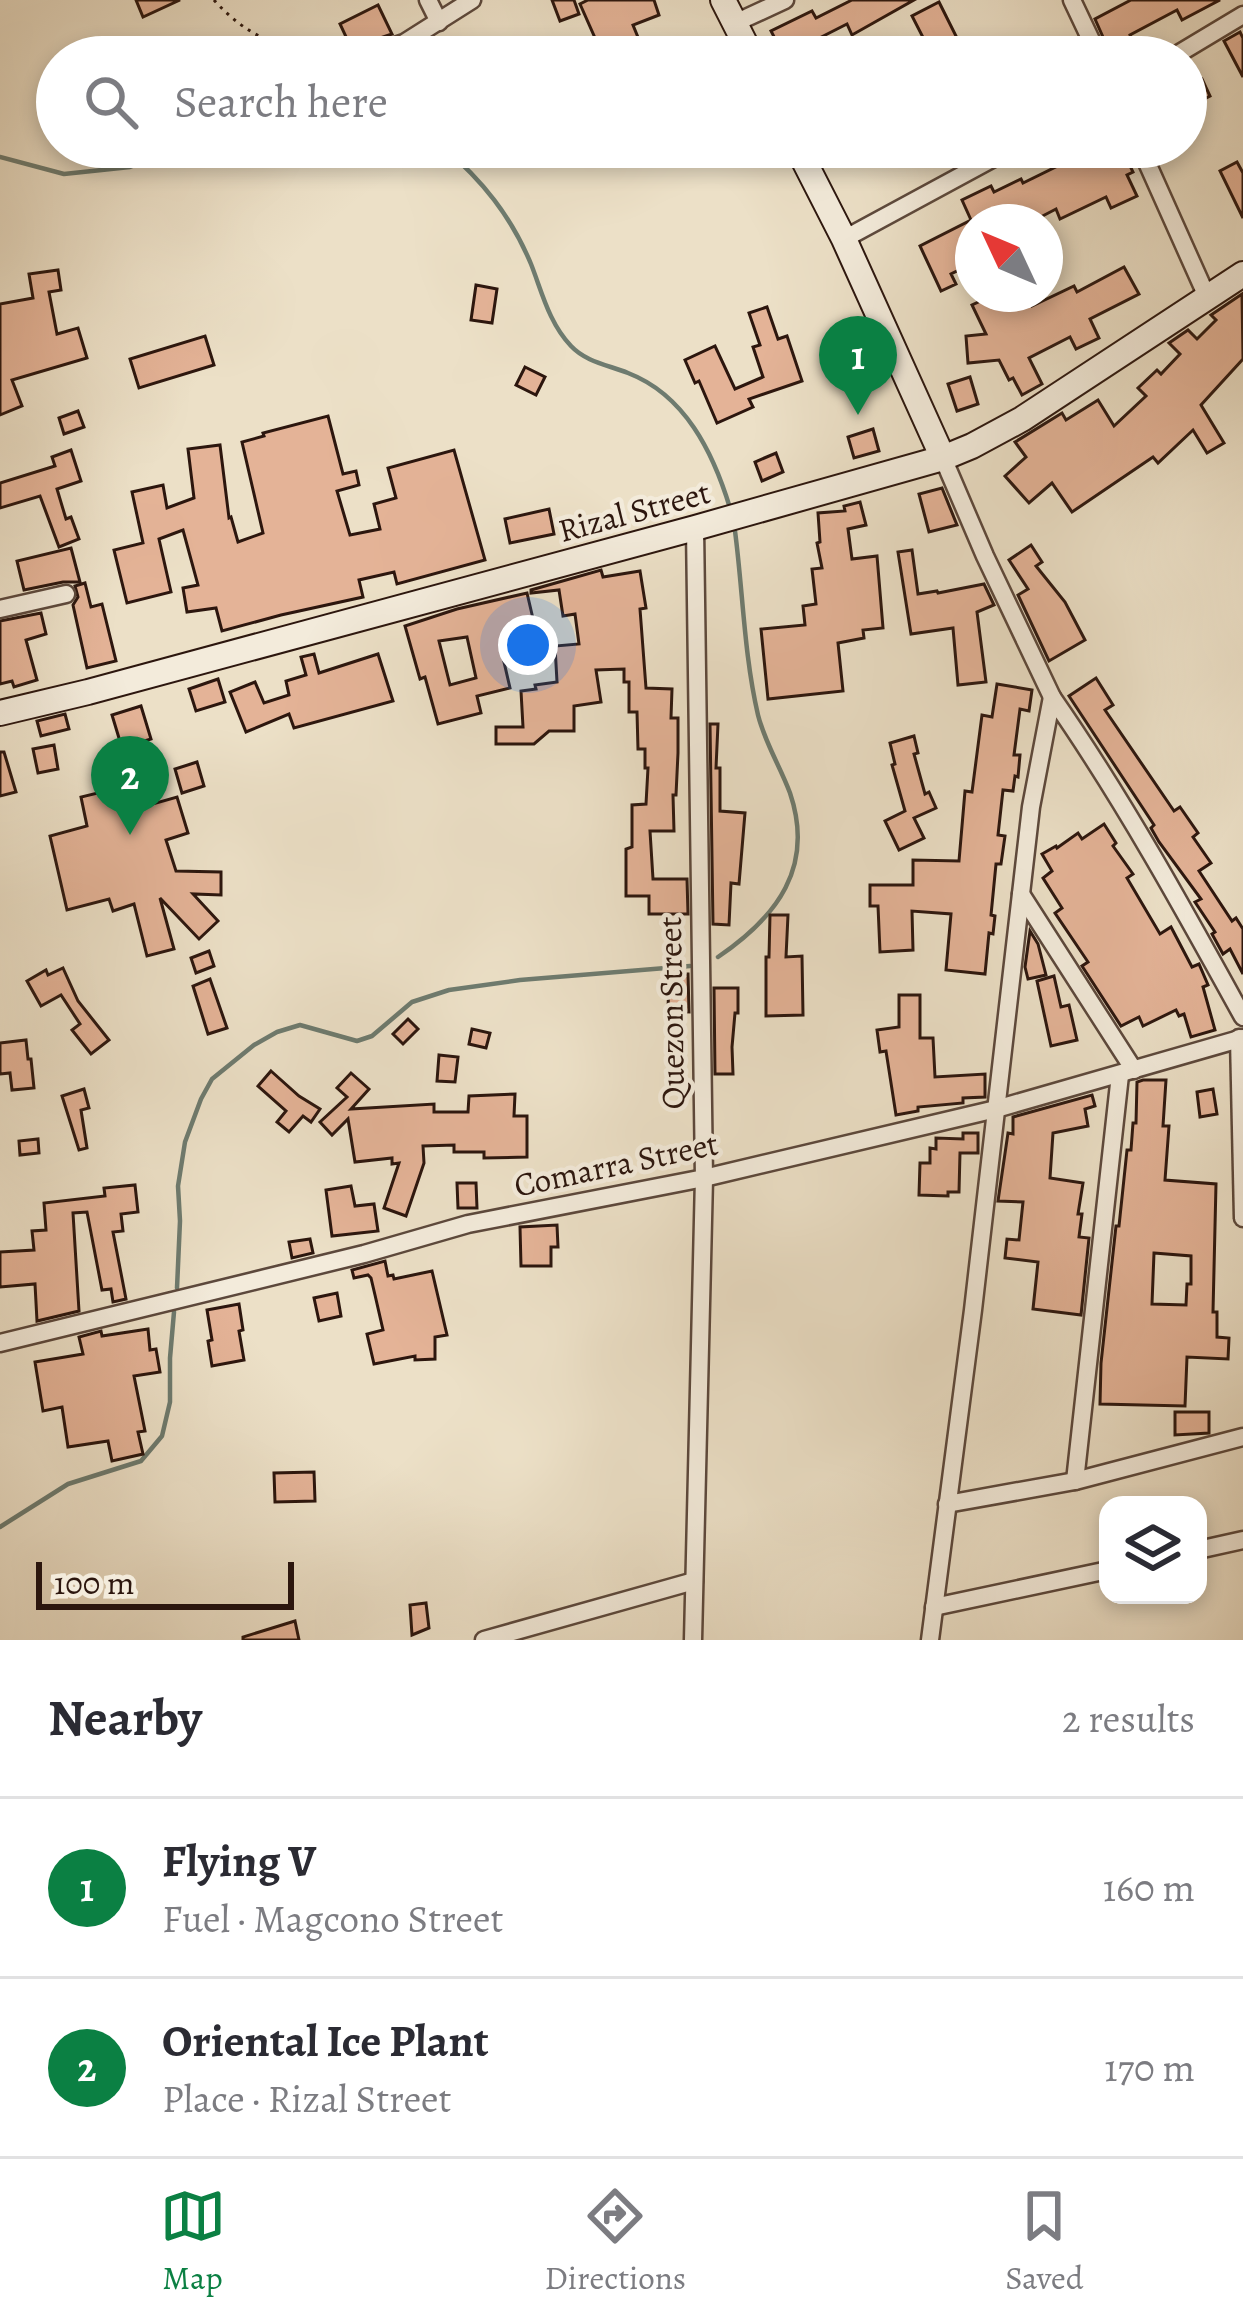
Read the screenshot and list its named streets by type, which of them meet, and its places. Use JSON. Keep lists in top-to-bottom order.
{
  "streets": {
    "street": ["Rizal Street", "Quezon Street", "Comarra Street"]
  },
  "crossings": [
    ["Rizal Street", "Quezon Street"],
    ["Quezon Street", "Comarra Street"]
  ],
  "scale_bar": "100 m",
  "north": "top left",
  "page": {
    "search": "Search here",
    "pins": ["1", "2"],
    "scale": "100 m",
    "heading": ["Nearby", "2 results"],
    "list": [
      {
        "mark": "1",
        "name": "Flying V",
        "note": "Fuel · Magcono Street",
        "value": "160 m"
      },
      {
        "mark": "2",
        "name": "Oriental Ice Plant",
        "note": "Place · Rizal Street",
        "value": "170 m"
      }
    ],
    "nav": ["Map", "Directions", "Saved"]
  }
}
